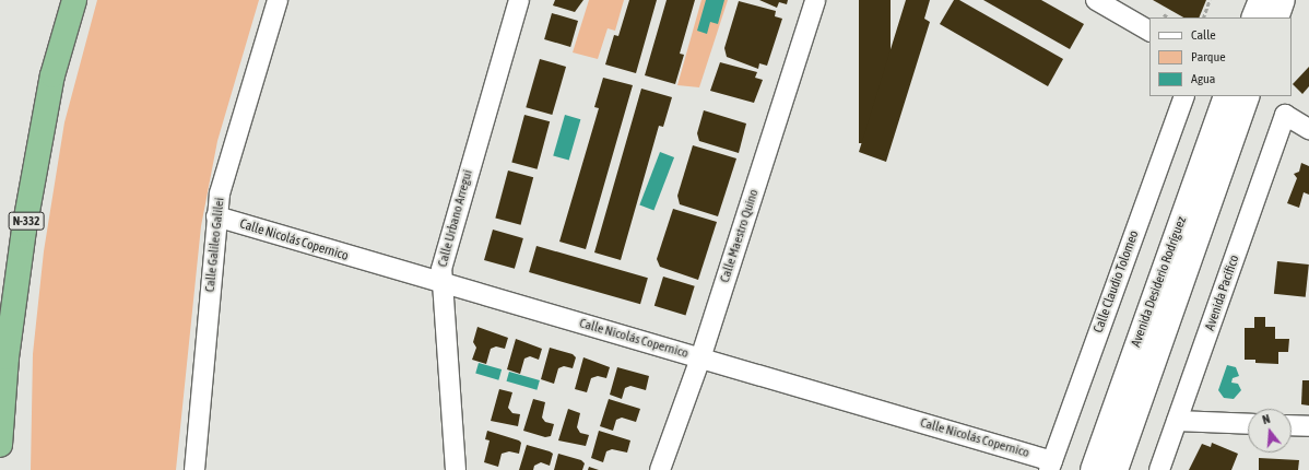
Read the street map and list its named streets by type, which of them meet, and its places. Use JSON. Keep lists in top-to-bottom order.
{
  "streets": {
    "highway": ["N-332"],
    "street": [
      "Calle Urbano Arregui",
      "Calle Maestro Quino",
      "Calle Nicolás Copernico",
      "Calle Galileo Galilei",
      "Calle Claudio Tolomeo",
      "Avenida Desiderio Rodríguez",
      "Avenida Pacífico"
    ]
  },
  "crossings": [
    ["Calle Urbano Arregui", "Calle Nicolás Copernico"],
    ["Calle Maestro Quino", "Calle Nicolás Copernico"],
    ["Calle Nicolás Copernico", "Calle Galileo Galilei"],
    ["Calle Nicolás Copernico", "Calle Claudio Tolomeo"]
  ],
  "legend": ["Calle", "Parque", "Agua"],
  "north": "top"
}
